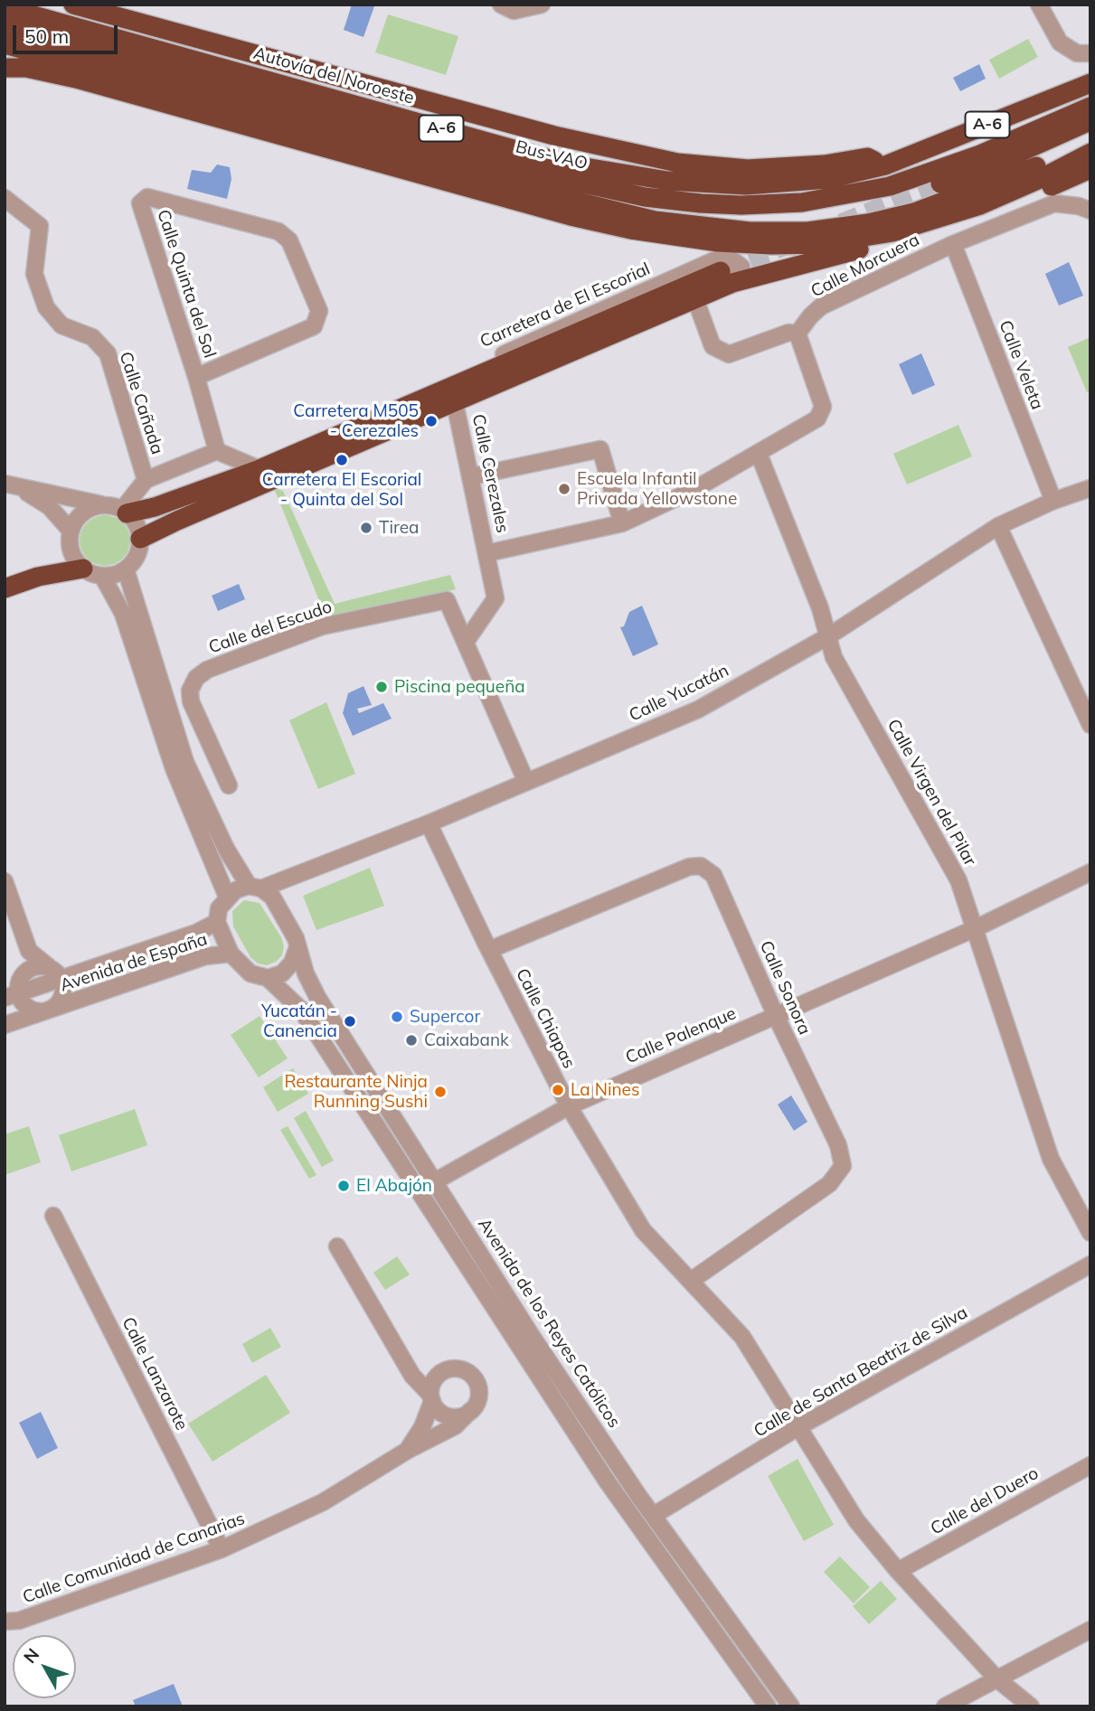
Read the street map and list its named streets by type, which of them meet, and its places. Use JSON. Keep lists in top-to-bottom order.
{
  "streets": {
    "highway": ["Autovía del Noroeste", "A-6", "Bus-VAO"],
    "street": [
      "Calle Morcuera",
      "Calle Quinta del Sol",
      "Carretera de El Escorial",
      "Calle Veleta",
      "Calle Cañada",
      "Calle Cerezales",
      "Calle del Escudo",
      "Calle Yucatán",
      "Calle Virgen del Pilar",
      "Avenida de España",
      "Calle Sonora",
      "Calle Chiapas",
      "Calle Palenque",
      "Avenida de los Reyes Católicos",
      "Calle de Santa Beatriz de Silva",
      "Calle Lanzarote",
      "Calle del Duero",
      "Calle Comunidad de Canarias"
    ]
  },
  "crossings": [
    ["Calle Morcuera", "Calle Veleta"],
    ["Calle Veleta", "Calle Yucatán"],
    ["Calle Cerezales", "Calle del Escudo"],
    ["Calle Yucatán", "Calle Virgen del Pilar"],
    ["Calle Yucatán", "Avenida de España"],
    ["Calle Yucatán", "Calle Chiapas"],
    ["Calle Yucatán", "Avenida de los Reyes Católicos"],
    ["Calle Virgen del Pilar", "Calle Palenque"],
    ["Avenida de España", "Avenida de los Reyes Católicos"],
    ["Calle Sonora", "Calle Chiapas"],
    ["Calle Sonora", "Calle Palenque"],
    ["Calle Chiapas", "Calle Palenque"],
    ["Calle Chiapas", "Calle de Santa Beatriz de Silva"],
    ["Calle Chiapas", "Calle del Duero"],
    ["Calle Palenque", "Avenida de los Reyes Católicos"],
    ["Avenida de los Reyes Católicos", "Calle de Santa Beatriz de Silva"],
    ["Calle Lanzarote", "Calle Comunidad de Canarias"]
  ],
  "places": [
    "Carretera M505 - Cerezales",
    "Carretera El Escorial - Quinta del Sol",
    "Escuela Infantil Privada Yellowstone",
    "Tirea",
    "Piscina pequeña",
    "Supercor",
    "Yucatán - Canencia",
    "Caixabank",
    "La Nines",
    "Restaurante Ninja Running Sushi",
    "El Abajón"
  ],
  "scale_bar": "50 m",
  "north": "top left"
}
